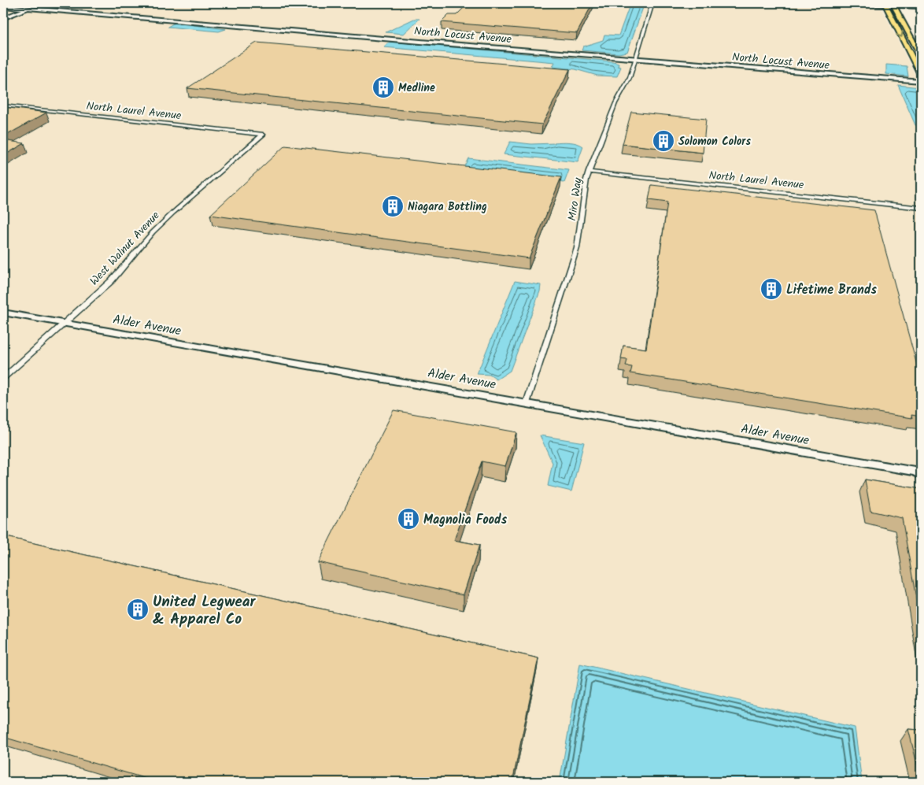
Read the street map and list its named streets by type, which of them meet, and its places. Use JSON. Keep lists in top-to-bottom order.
{
  "streets": {
    "street": [
      "North Locust Avenue",
      "North Laurel Avenue",
      "Miro Way",
      "West Walnut Avenue",
      "Alder Avenue"
    ]
  },
  "crossings": [
    ["North Locust Avenue", "Miro Way"],
    ["North Laurel Avenue", "Miro Way"],
    ["North Laurel Avenue", "West Walnut Avenue"],
    ["Miro Way", "Alder Avenue"],
    ["West Walnut Avenue", "Alder Avenue"]
  ],
  "places": {
    "building": [
      "Medline",
      "Solomon Colors",
      "Niagara Bottling",
      "Lifetime Brands",
      "Magnolia Foods",
      "United Legwear & Apparel Co"
    ]
  }
}
